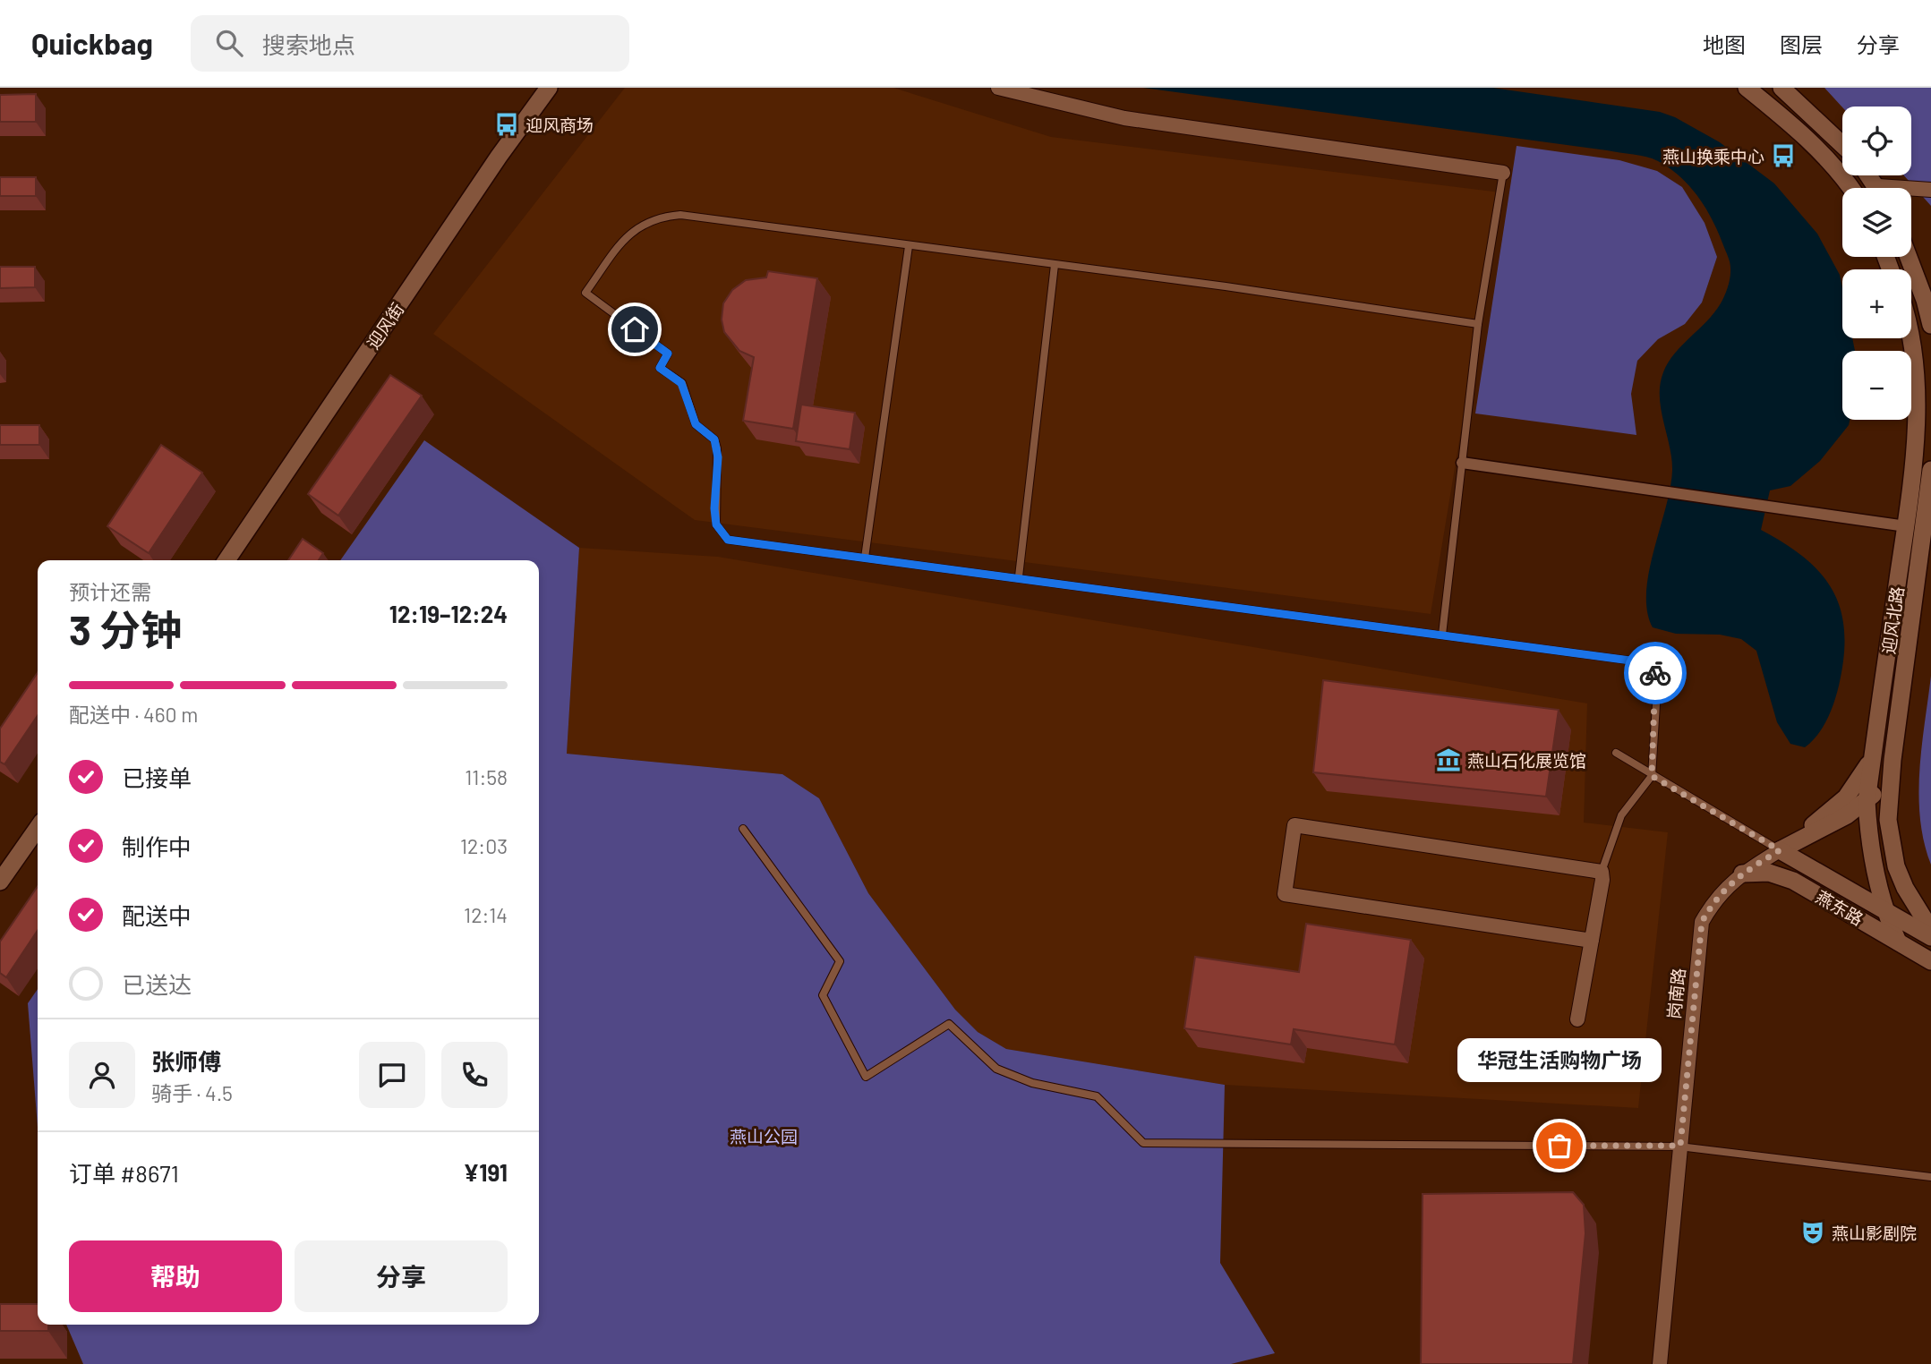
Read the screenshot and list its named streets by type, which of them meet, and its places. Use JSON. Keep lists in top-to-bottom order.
{
  "streets": {
    "street": [
      "迎风街",
      "迎风北路",
      "燕东路",
      "岗南路"
    ]
  },
  "crossings": [
    ["迎风北路", "燕东路"],
    ["燕东路", "岗南路"]
  ],
  "parks": ["燕山公园"],
  "places": {
    "bus stop": ["迎风商场", "燕山换乘中心"],
    "museum": ["燕山石化展览馆"],
    "other": ["华冠生活购物广场"],
    "theatre": ["燕山影剧院"]
  },
  "page": {
    "header": "Quickbag",
    "search": "搜索地点",
    "nav": ["地图", "图层", "分享"],
    "map_buttons": ["+", "−"],
    "heading": ["3 分钟", "预计还需", "12:19–12:24"],
    "panel": [
      "张师傅",
      "骑手 · 4.5",
      "订单 #8671",
      "¥191"
    ],
    "bar": "配送中 · 460 m",
    "list": [
      ["已接单", "11:58"],
      ["制作中", "12:03"],
      ["配送中", "12:14"],
      "已送达"
    ],
    "bubble": "华冠生活购物广场",
    "buttons": ["帮助", "分享"]
  }
}
